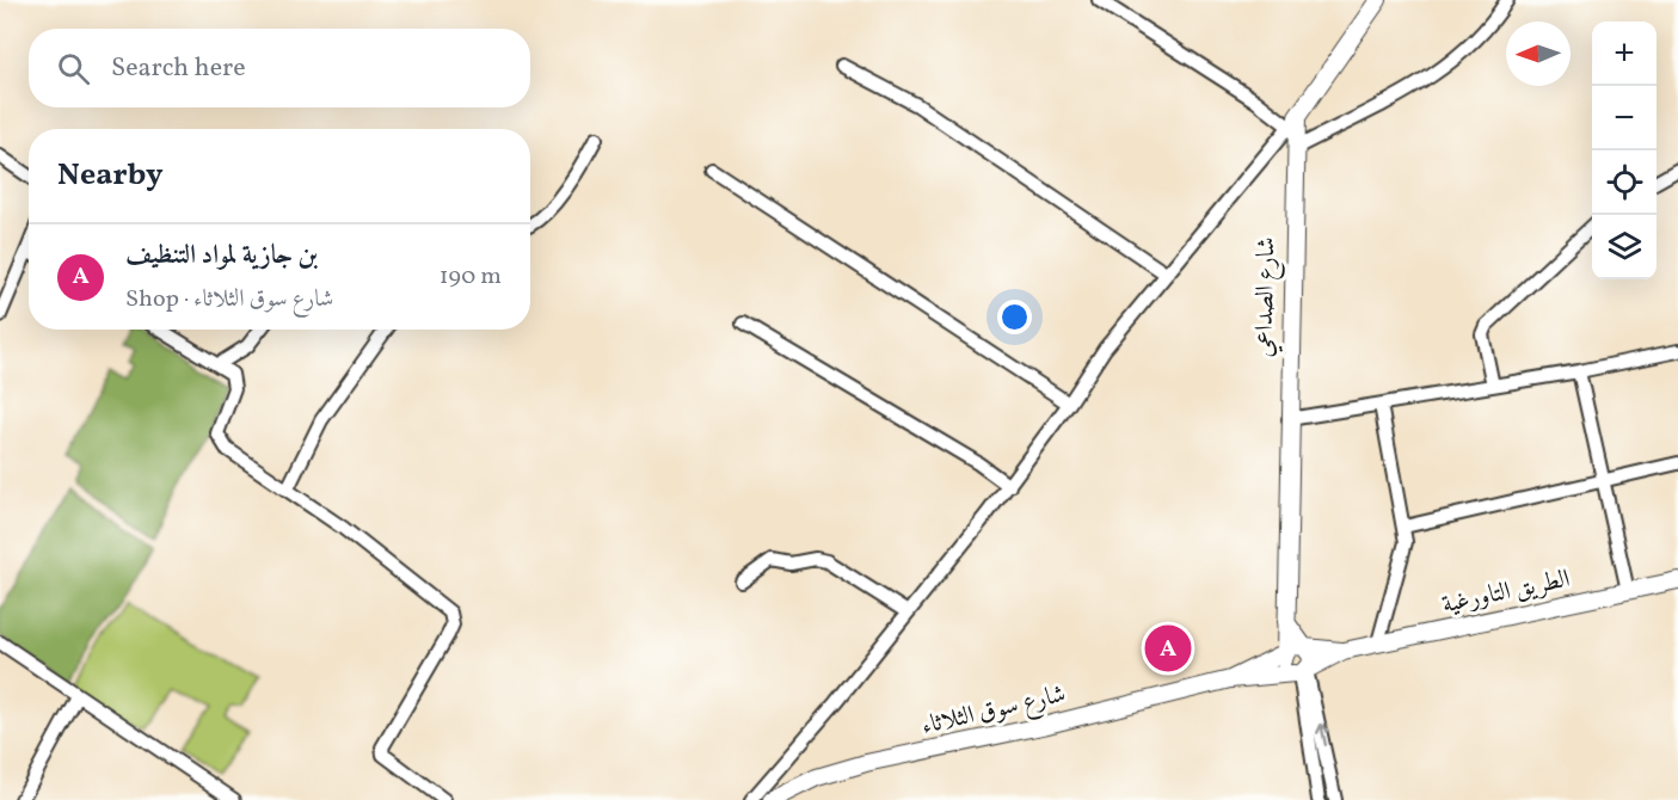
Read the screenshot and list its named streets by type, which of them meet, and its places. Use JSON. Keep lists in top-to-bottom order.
{
  "streets": {
    "street": ["شارع الصداعي", "الطريق التاورغية", "شارع سوق الثلاثاء"]
  },
  "north": "left",
  "page": {
    "map_buttons": ["+", "−"],
    "search": "Search here",
    "heading": "Nearby",
    "list": [
      {
        "mark": "A",
        "name": "بن جازية لمواد التنظيف",
        "note": "Shop · شارع سوق الثلاثاء",
        "value": "190 m"
      }
    ],
    "pins": "A"
  }
}
